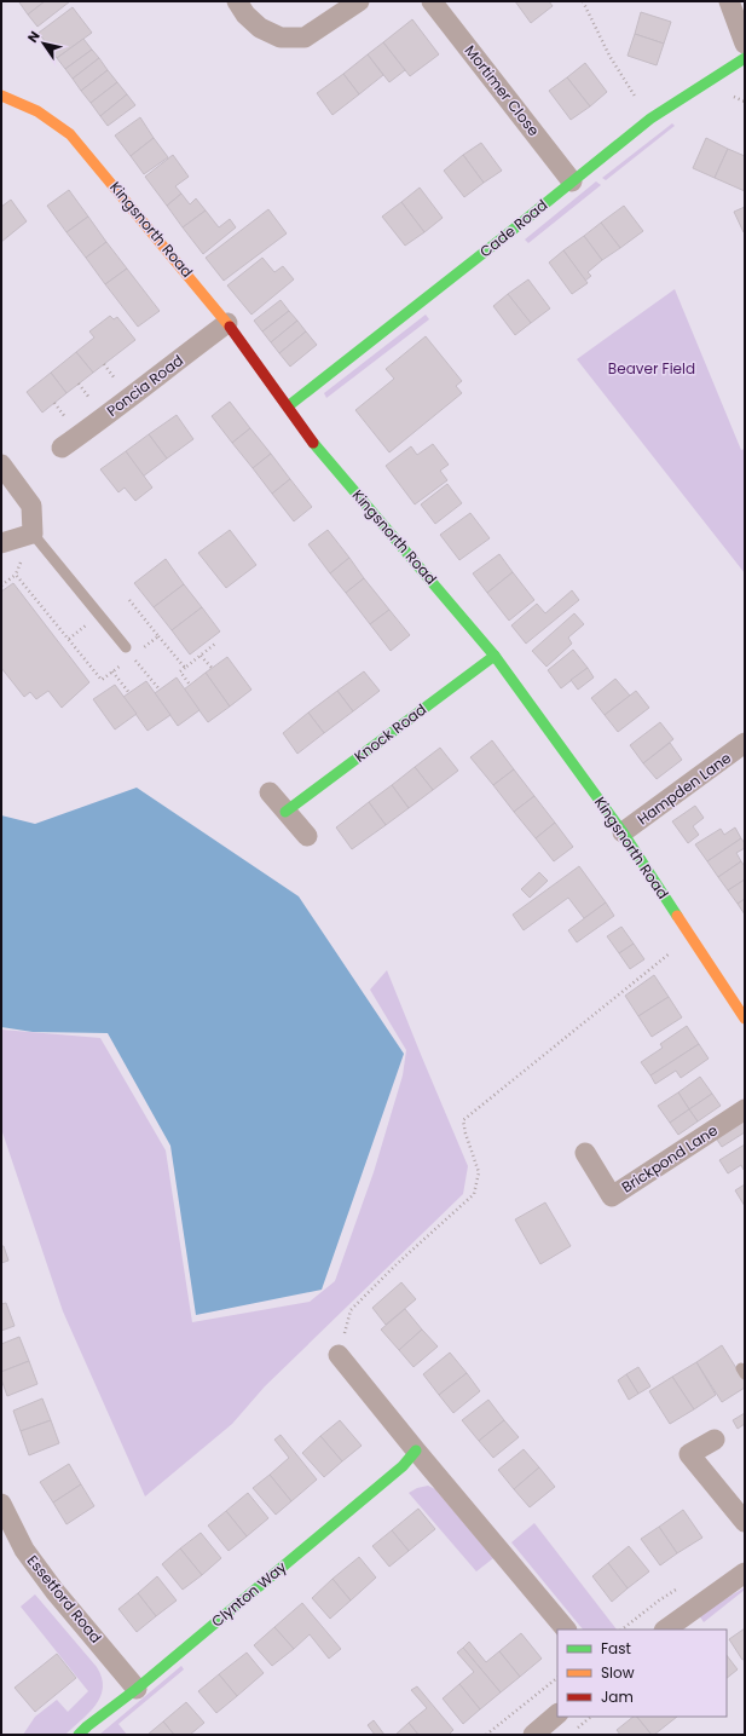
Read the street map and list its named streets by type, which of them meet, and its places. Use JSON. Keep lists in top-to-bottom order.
{
  "streets": {
    "street": [
      "Mortimer Close",
      "Cade Road",
      "Kingsnorth Road",
      "Poncia Road",
      "Knock Road",
      "Hampden Lane",
      "Brickpond Lane",
      "Clynton Way",
      "Essetford Road"
    ]
  },
  "crossings": [
    ["Mortimer Close", "Cade Road"],
    ["Cade Road", "Kingsnorth Road"],
    ["Kingsnorth Road", "Poncia Road"],
    ["Kingsnorth Road", "Knock Road"],
    ["Kingsnorth Road", "Hampden Lane"],
    ["Clynton Way", "Essetford Road"]
  ],
  "parks": ["Beaver Field"],
  "legend": ["Fast", "Slow", "Jam"],
  "north": "top left"
}
